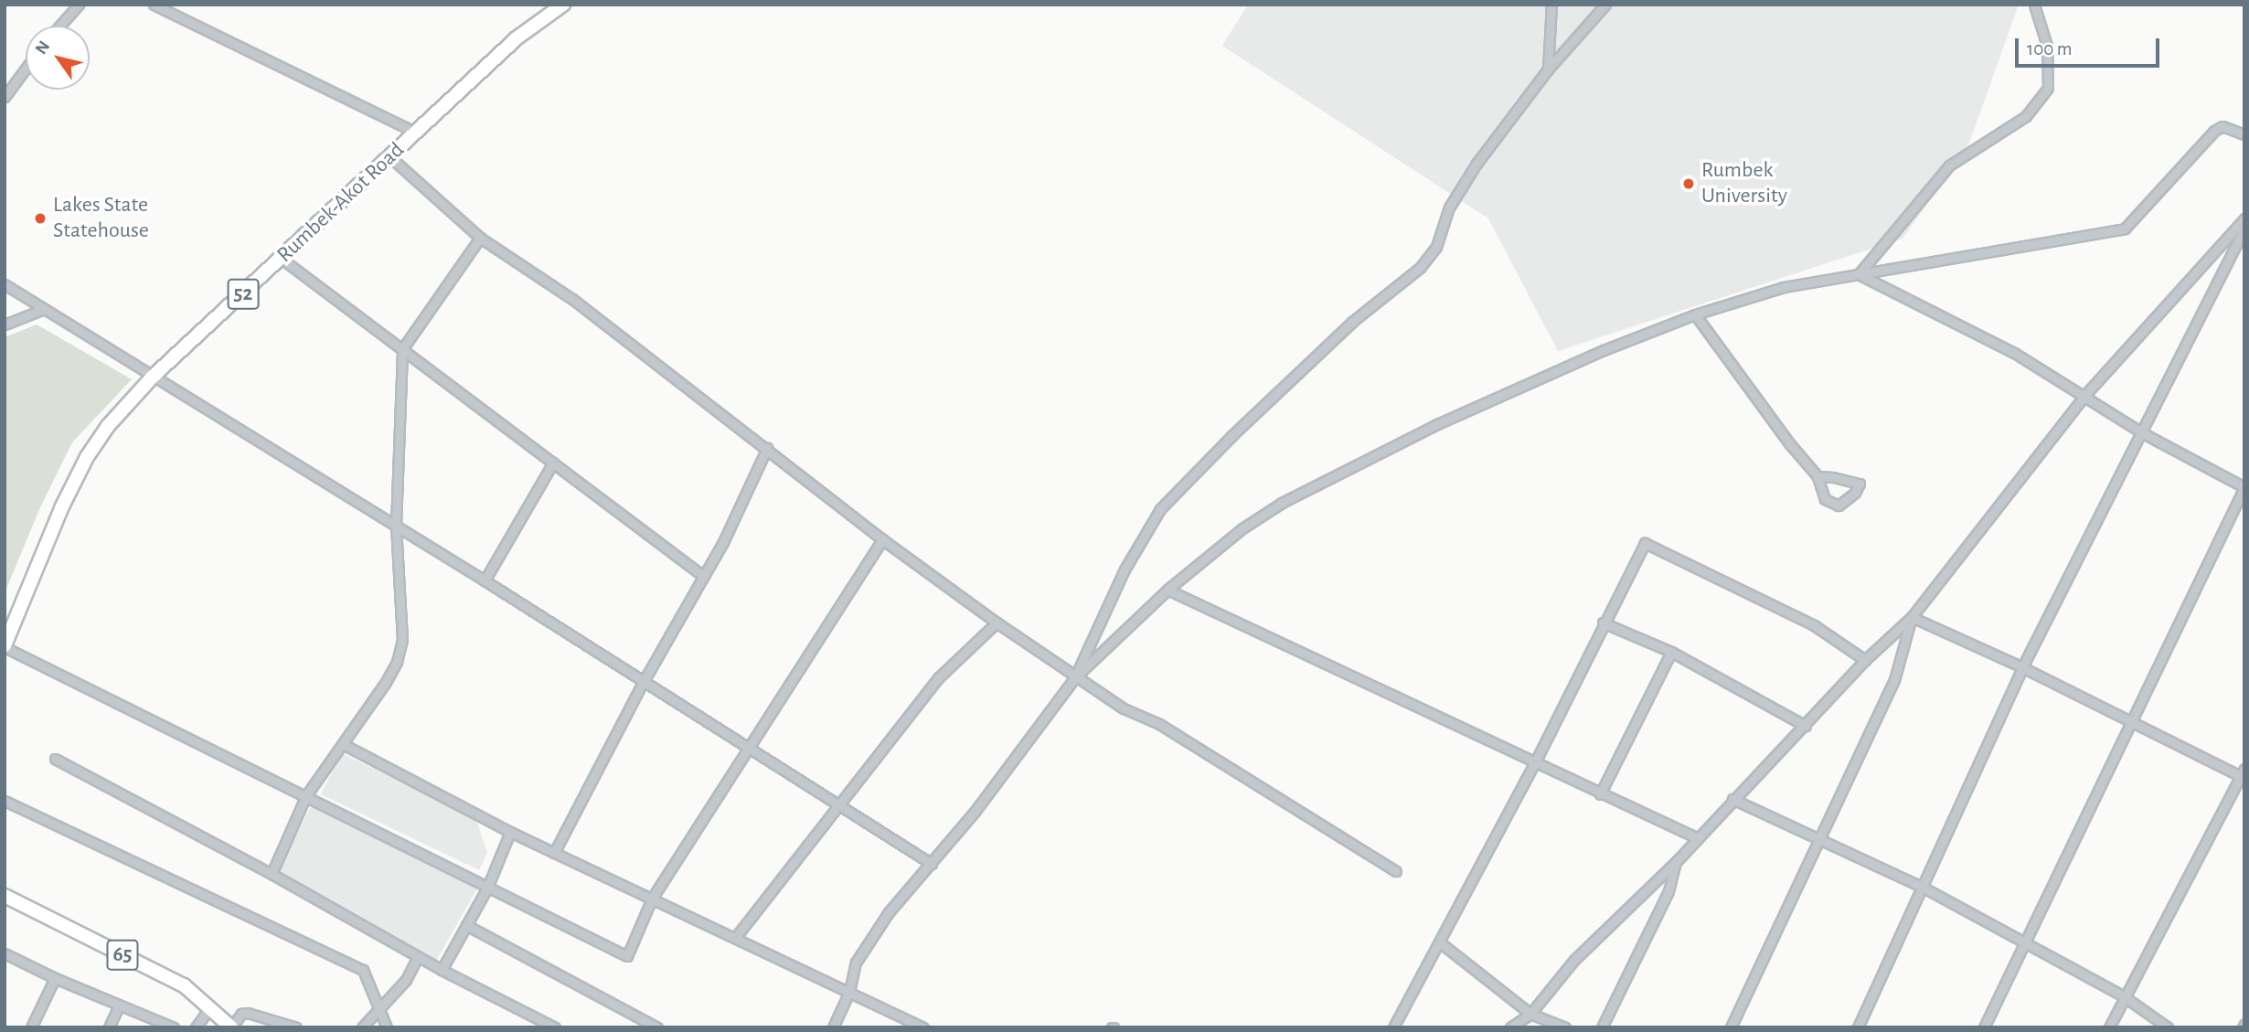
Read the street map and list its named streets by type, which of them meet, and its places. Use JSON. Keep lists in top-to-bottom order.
{
  "streets": {
    "main road": ["Rumbek-Akot Road", "52", "65"]
  },
  "places": ["Rumbek University", "Lakes State Statehouse"],
  "scale_bar": "100 m",
  "north": "top left"
}
